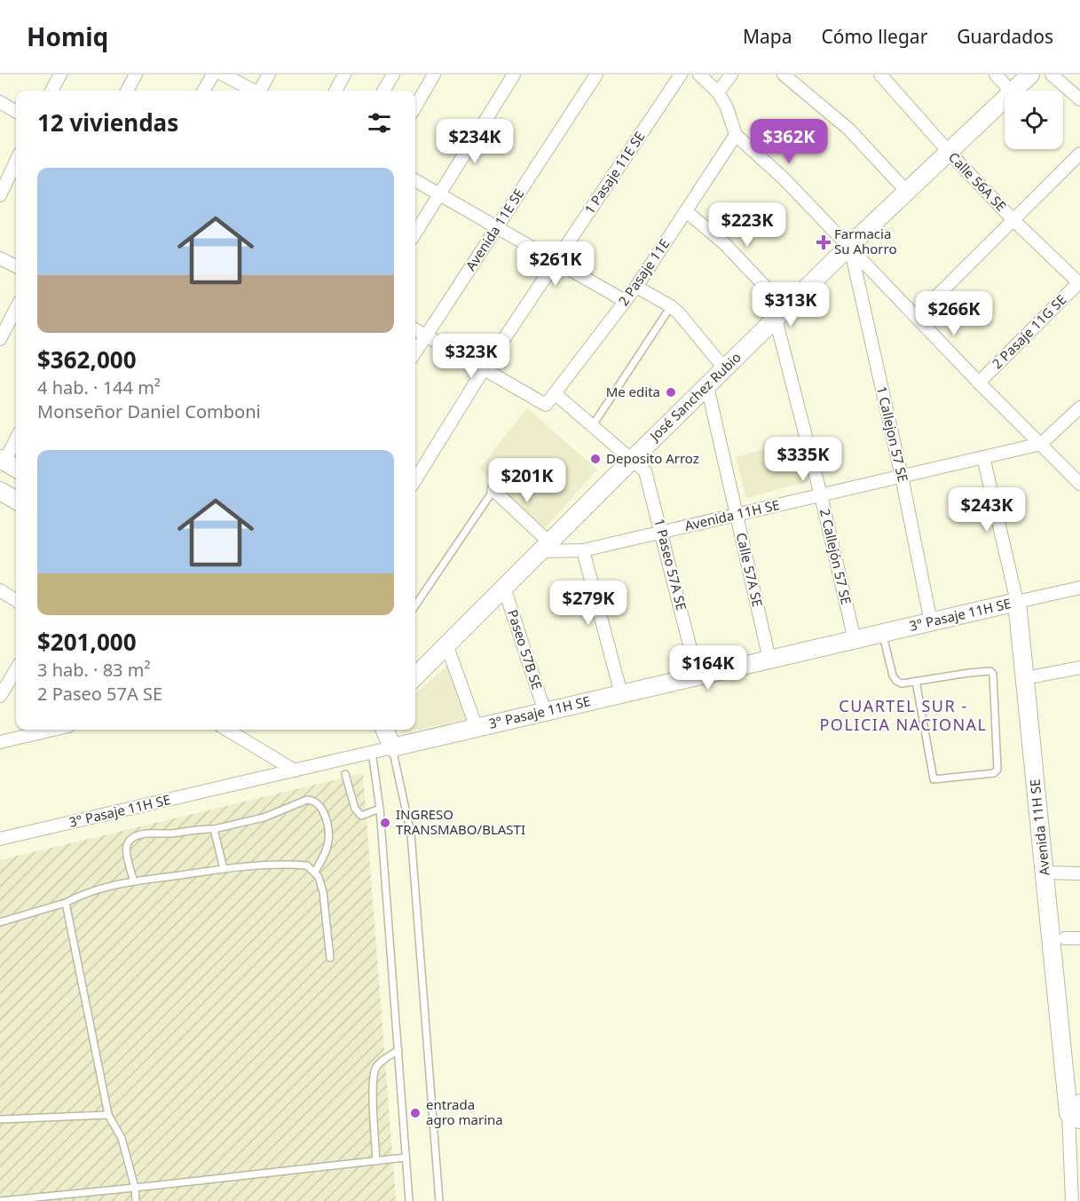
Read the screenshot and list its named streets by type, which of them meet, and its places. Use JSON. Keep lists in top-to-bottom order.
{
  "streets": {
    "street": [
      "1 Pasaje 11E SE",
      "Calle 56A SE",
      "Avenida 11E SE",
      "2 Pasaje 11E",
      "2 Pasaje 11G SE",
      "José Sanchez Rubio",
      "1 Callejon 57 SE",
      "Avenida 11H SE",
      "2 Callejón 57 SE",
      "1 Paseo 57A SE",
      "Calle 57A SE",
      "3° Pasaje 11H SE",
      "Paseo 57B SE"
    ]
  },
  "crossings": [
    ["1 Pasaje 11E SE", "2 Pasaje 11E"],
    ["Calle 56A SE", "2 Pasaje 11G SE"],
    ["Calle 56A SE", "José Sanchez Rubio"],
    ["2 Pasaje 11E", "2 Callejón 57 SE"],
    ["2 Pasaje 11E", "1 Paseo 57A SE"],
    ["José Sanchez Rubio", "1 Callejon 57 SE"],
    ["José Sanchez Rubio", "Avenida 11H SE"],
    ["José Sanchez Rubio", "2 Callejón 57 SE"],
    ["José Sanchez Rubio", "1 Paseo 57A SE"],
    ["José Sanchez Rubio", "Calle 57A SE"],
    ["José Sanchez Rubio", "Paseo 57B SE"],
    ["1 Callejon 57 SE", "Avenida 11H SE"],
    ["1 Callejon 57 SE", "3° Pasaje 11H SE"],
    ["Avenida 11H SE", "2 Callejón 57 SE"],
    ["Avenida 11H SE", "1 Paseo 57A SE"],
    ["Avenida 11H SE", "Calle 57A SE"],
    ["Avenida 11H SE", "3° Pasaje 11H SE"],
    ["2 Callejón 57 SE", "3° Pasaje 11H SE"],
    ["1 Paseo 57A SE", "3° Pasaje 11H SE"],
    ["Calle 57A SE", "3° Pasaje 11H SE"],
    ["3° Pasaje 11H SE", "Paseo 57B SE"]
  ],
  "districts": ["CUARTEL SUR - POLICIA NACIONAL"],
  "places": {
    "health": ["Farmacia Su Ahorro"],
    "other": [
      "Me edita",
      "Deposito Arroz",
      "INGRESO TRANSMABO/BLASTI",
      "entrada agro marina"
    ]
  },
  "page": {
    "header": "Homiq",
    "nav": ["Mapa", "Cómo llegar", "Guardados"],
    "heading": "12 viviendas",
    "price": [
      "$234K",
      "$362K",
      "$223K",
      "$261K",
      "$313K",
      "$266K",
      "$323K",
      "$335K",
      "$201K",
      "$243K",
      "$279K",
      "$164K"
    ],
    "list": [
      {
        "name": "$362,000",
        "note": "4 hab. · 144 m² · Monseñor Daniel Comboni"
      },
      {
        "name": "$201,000",
        "note": "3 hab. · 83 m² · 2 Paseo 57A SE"
      }
    ]
  }
}
